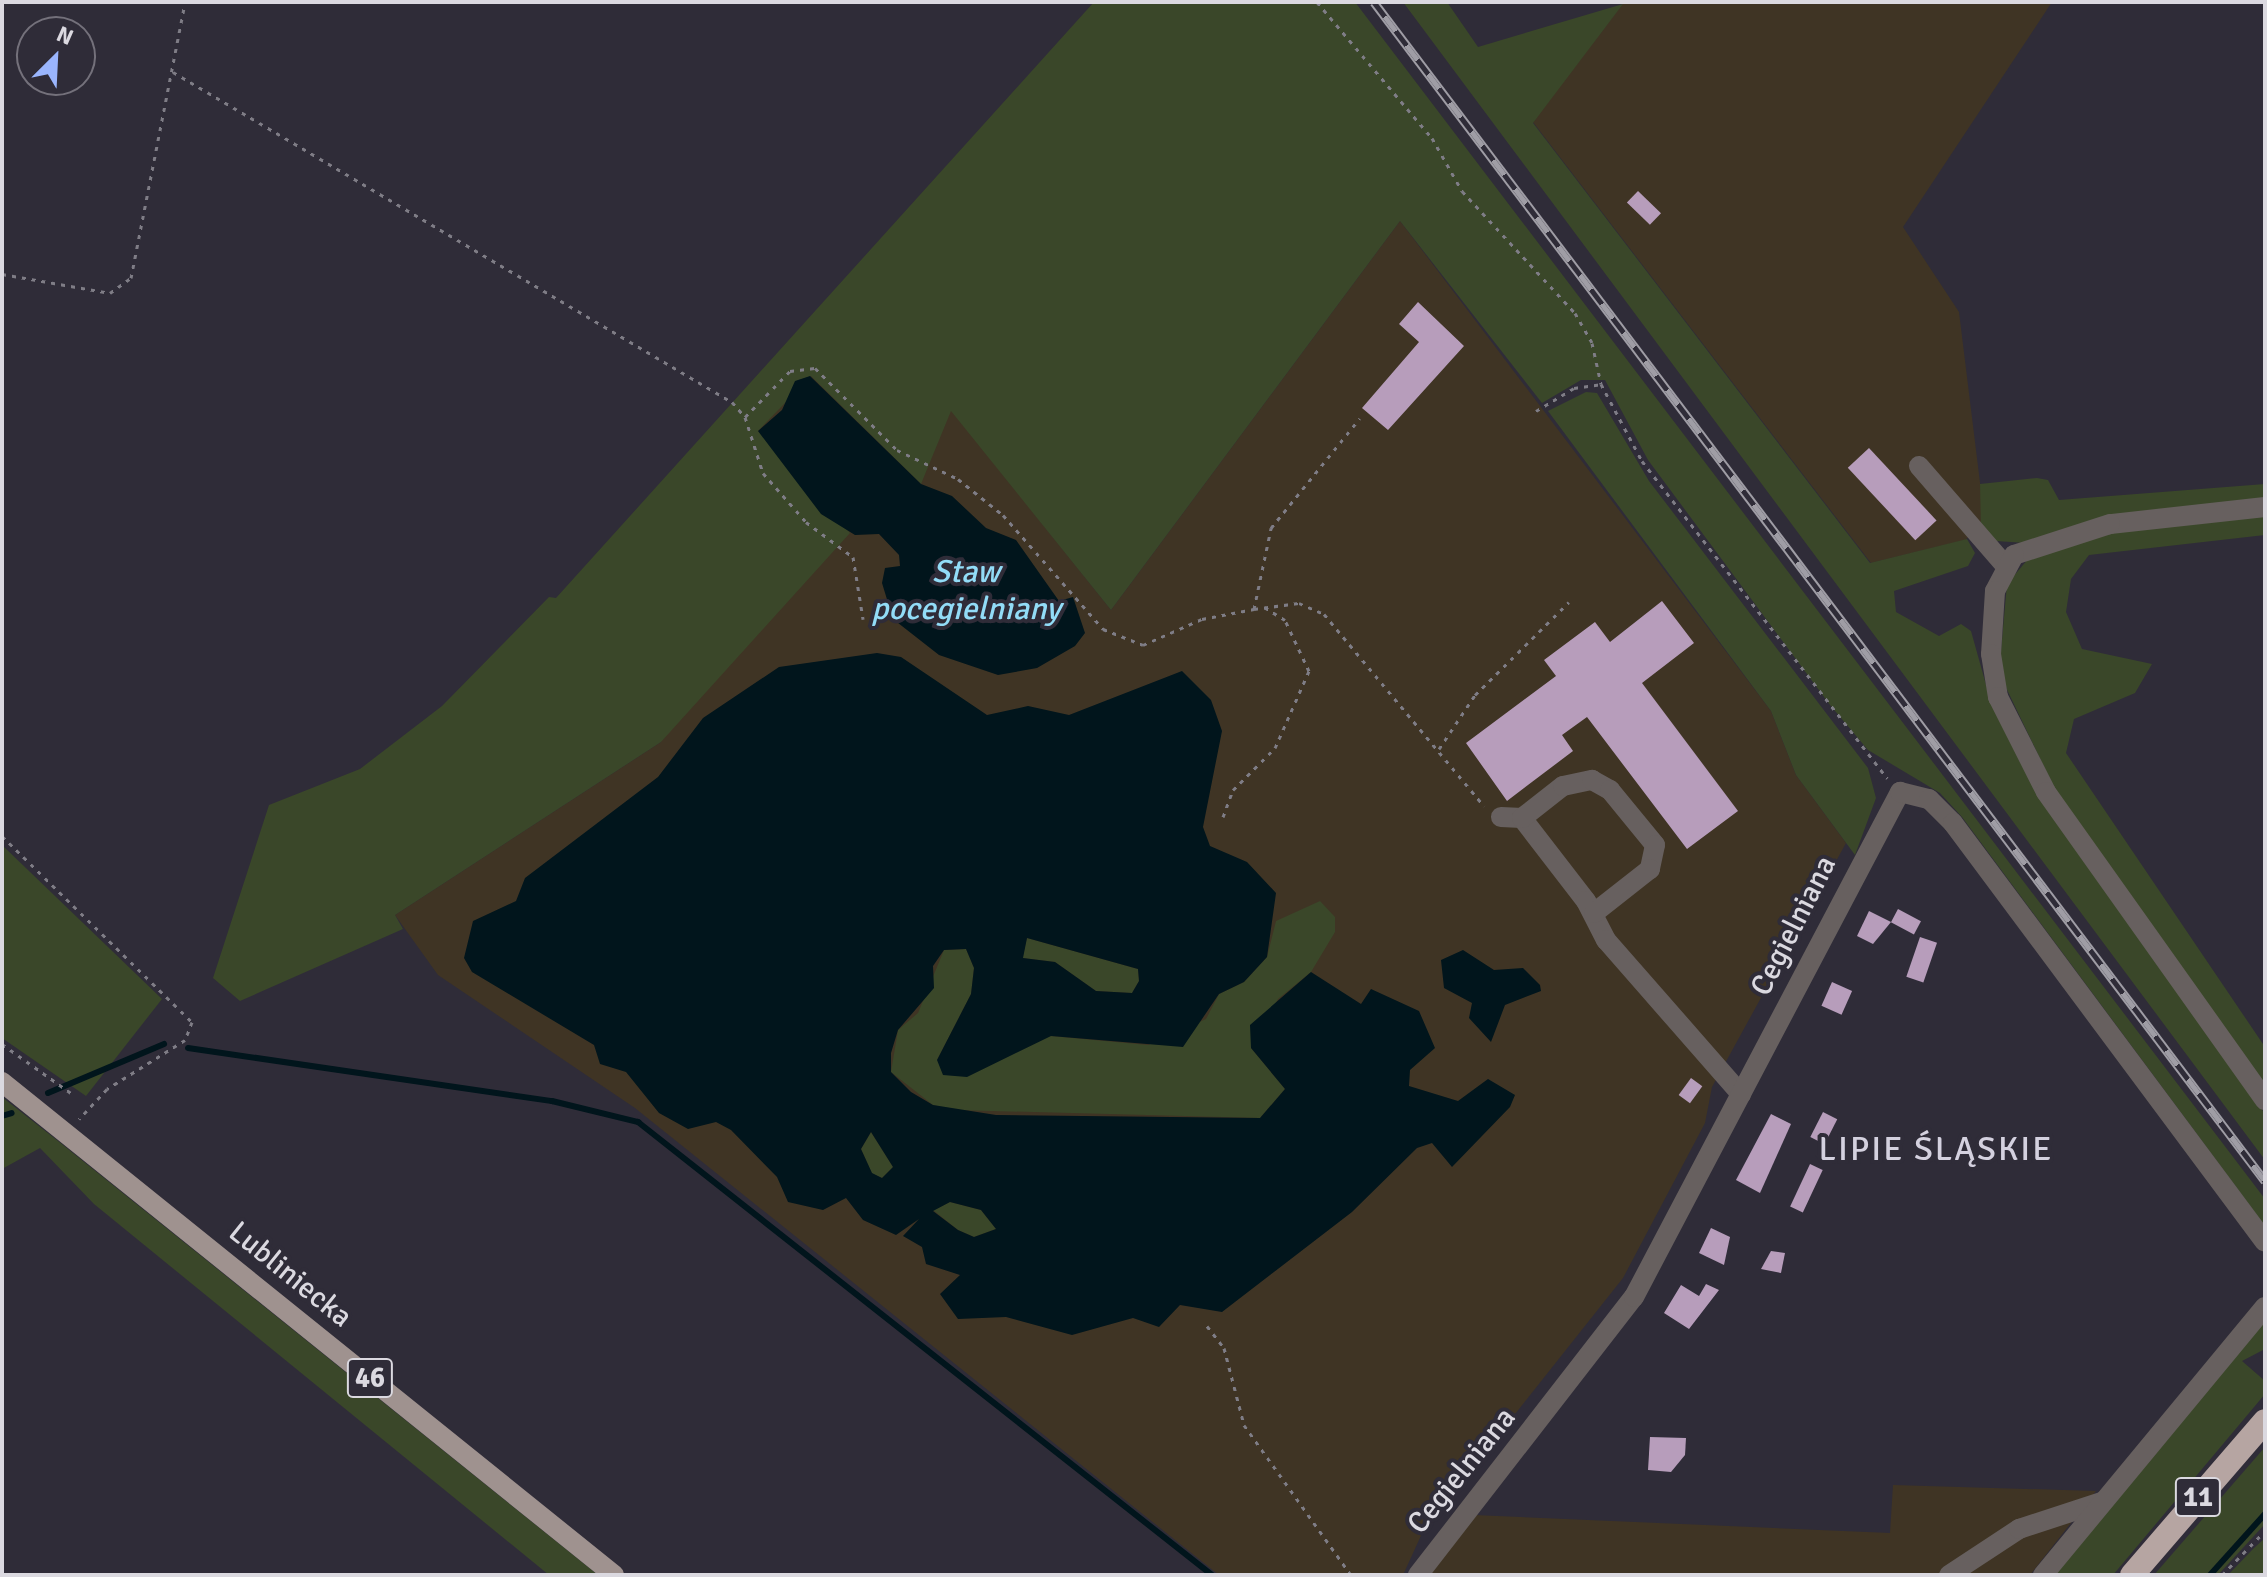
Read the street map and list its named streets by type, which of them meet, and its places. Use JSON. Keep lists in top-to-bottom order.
{
  "streets": {
    "highway": ["11"],
    "main road": ["Lubliniecka", "46"],
    "street": ["Cegielniana"]
  },
  "districts": ["LIPIE ŚLĄSKIE"],
  "water": ["Staw pocegielniany"],
  "north": "top right"
}
